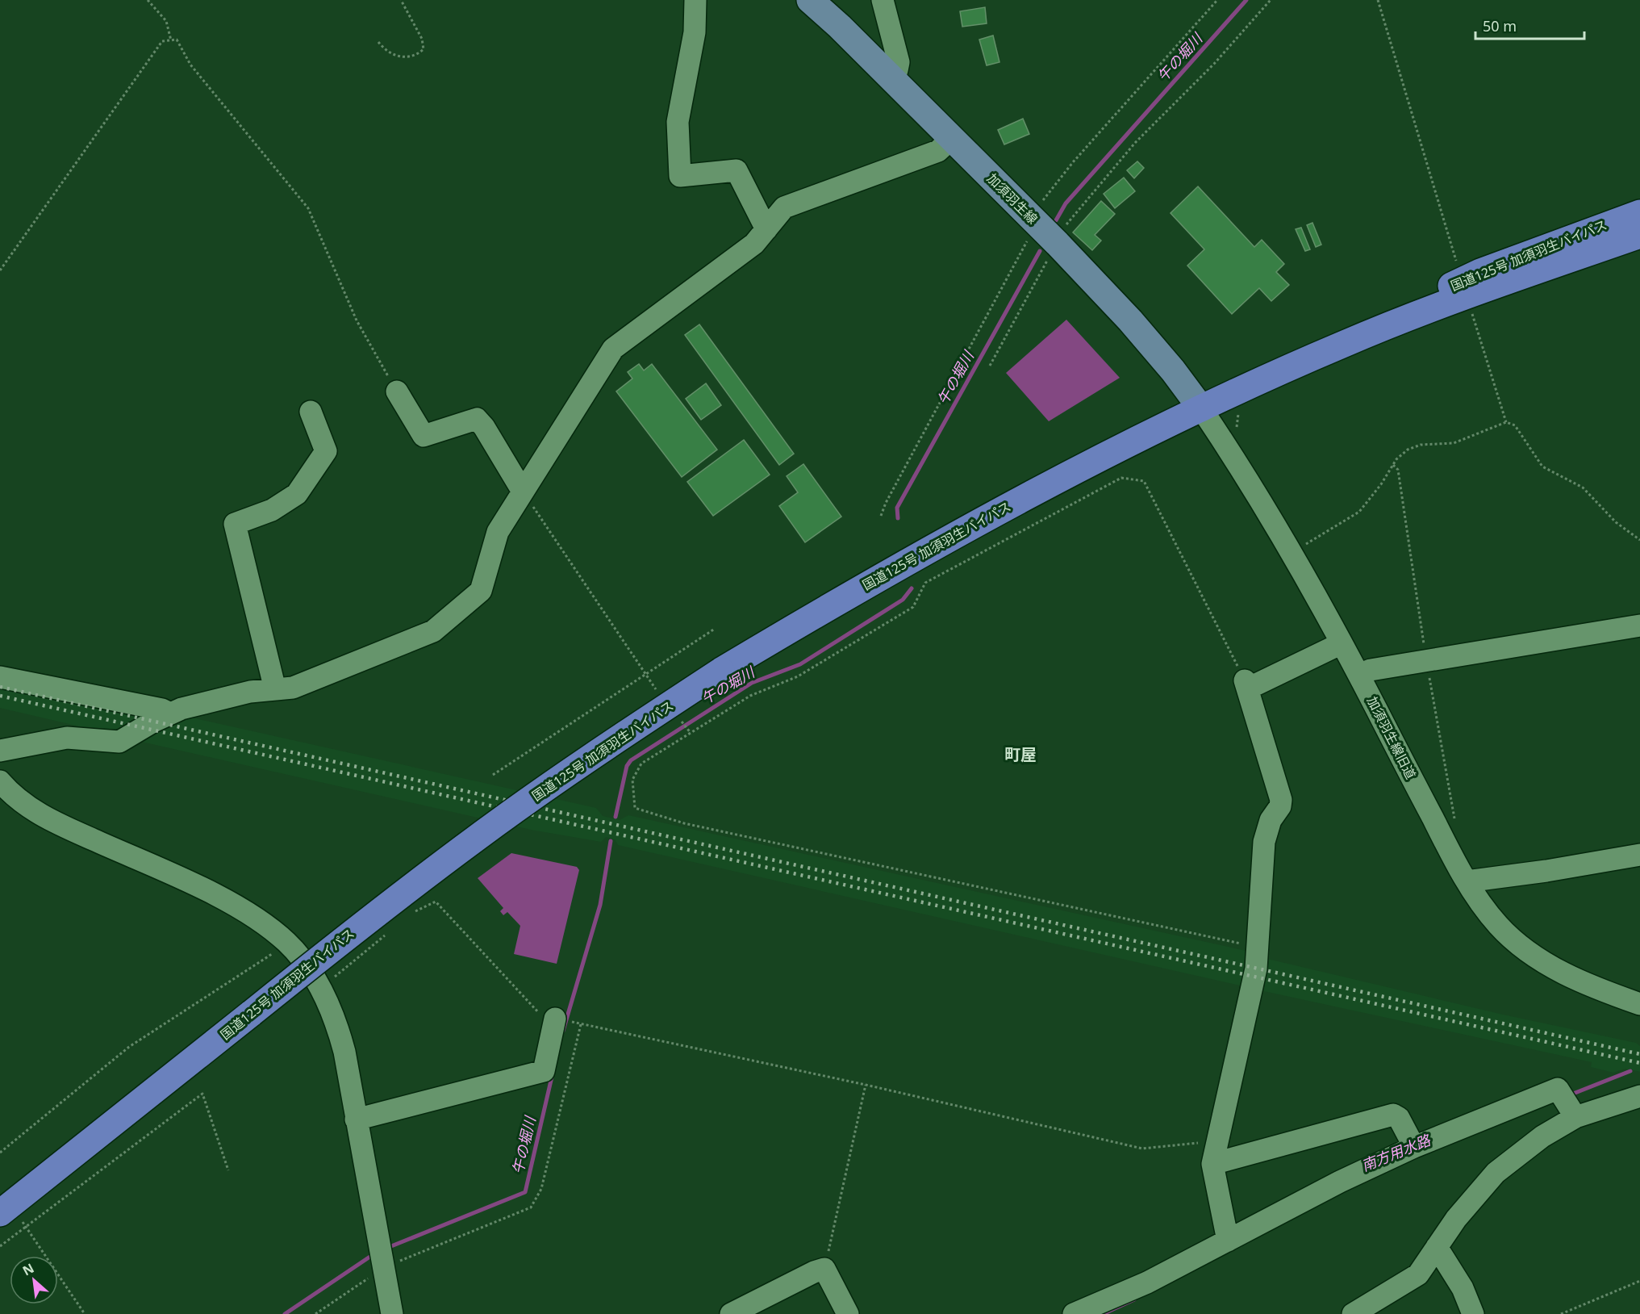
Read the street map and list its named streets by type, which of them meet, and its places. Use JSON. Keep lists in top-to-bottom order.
{
  "streets": {
    "highway": ["国道125号 加須羽生バイパス"],
    "main road": ["加須羽生線"],
    "street": ["加須羽生線旧道"]
  },
  "crossings": [
    ["加須羽生線", "国道125号 加須羽生バイパス"],
    ["加須羽生線", "加須羽生線旧道"],
    ["国道125号 加須羽生バイパス", "加須羽生線旧道"]
  ],
  "districts": ["町屋"],
  "water": ["午の堀川", "南方用水路"],
  "scale_bar": "50 m",
  "north": "top left"
}
